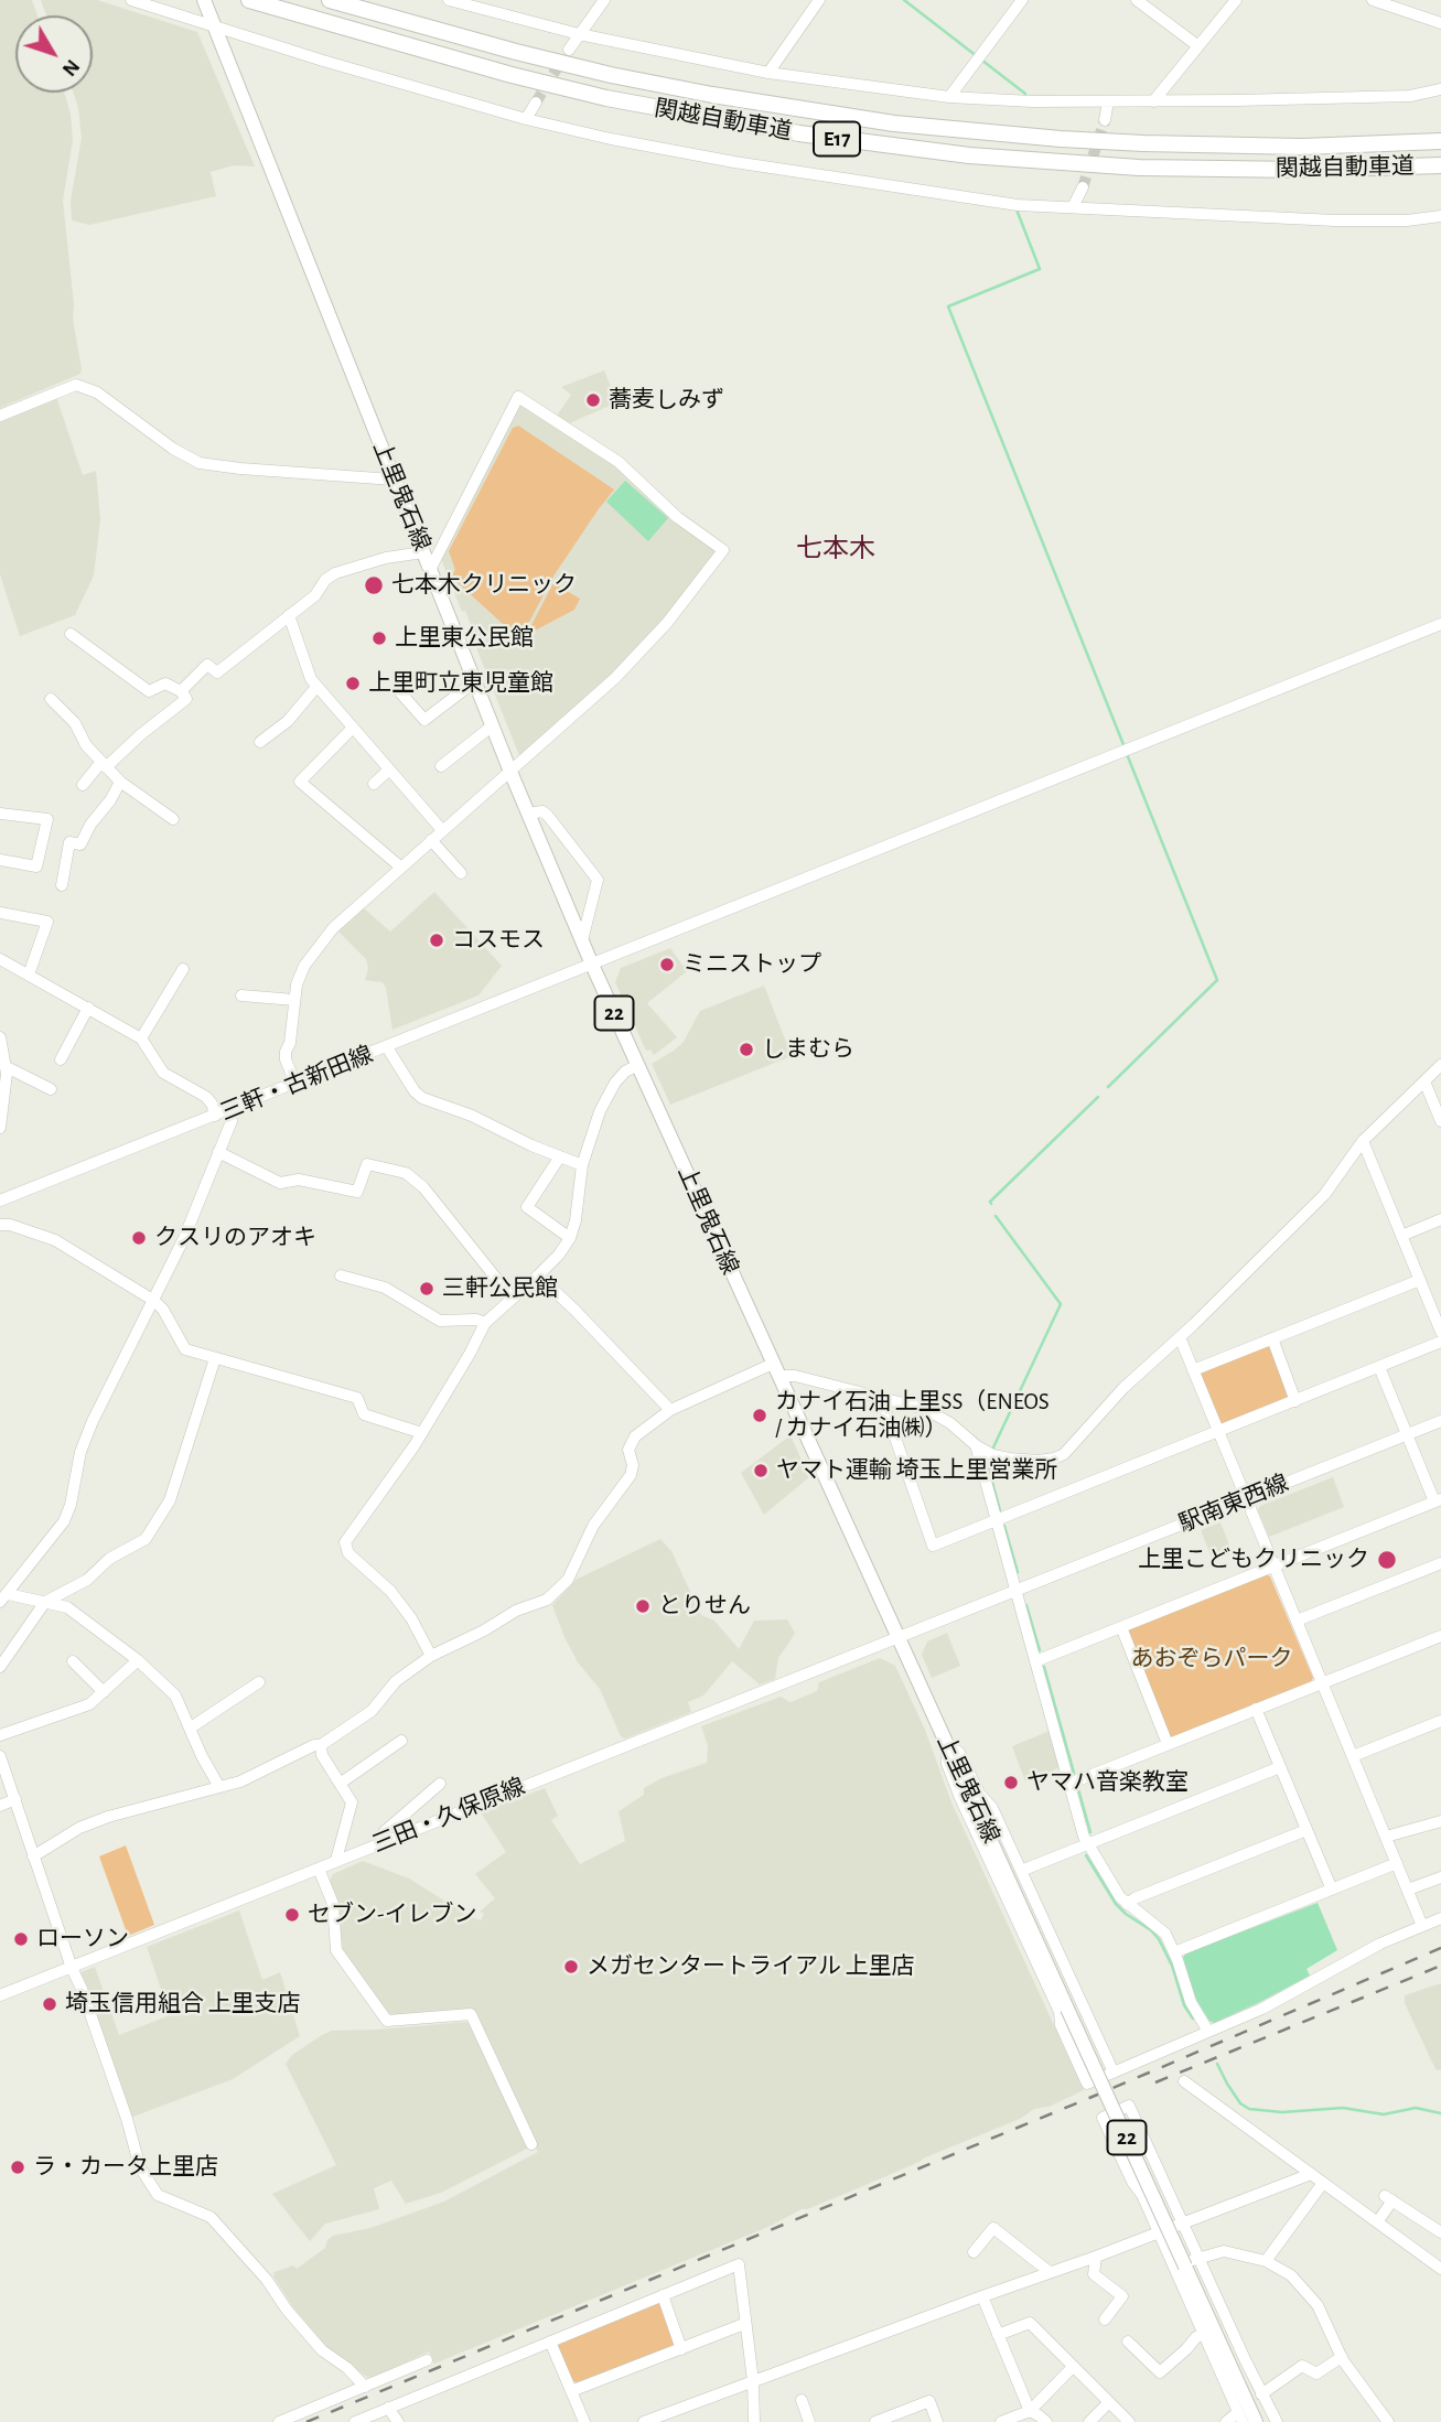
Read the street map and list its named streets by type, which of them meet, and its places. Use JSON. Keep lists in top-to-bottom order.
{
  "streets": {
    "highway": ["関越自動車道", "E17"],
    "main road": ["上里鬼石線", "22"],
    "street": ["三軒・古新田線", "駅南東西線", "三田・久保原線"]
  },
  "crossings": [
    ["上里鬼石線", "三軒・古新田線"],
    ["上里鬼石線", "駅南東西線"],
    ["上里鬼石線", "三田・久保原線"],
    ["駅南東西線", "三田・久保原線"]
  ],
  "districts": ["七本木"],
  "parks": ["あおぞらパーク"],
  "places": [
    "蕎麦しみず",
    "七本木クリニック",
    "上里東公民館",
    "上里町立東児童館",
    "コスモス",
    "ミニストップ",
    "しまむら",
    "クスリのアオキ",
    "三軒公民館",
    "カナイ石油 上里SS（ENEOS / カナイ石油㈱）",
    "ヤマト運輸 埼玉上里営業所",
    "上里こどもクリニック",
    "とりせん",
    "ヤマハ音楽教室",
    "セブン-イレブン",
    "ローソン",
    "メガセンタートライアル 上里店",
    "埼玉信用組合 上里支店",
    "ラ・カータ上里店"
  ],
  "north": "bottom right"
}
